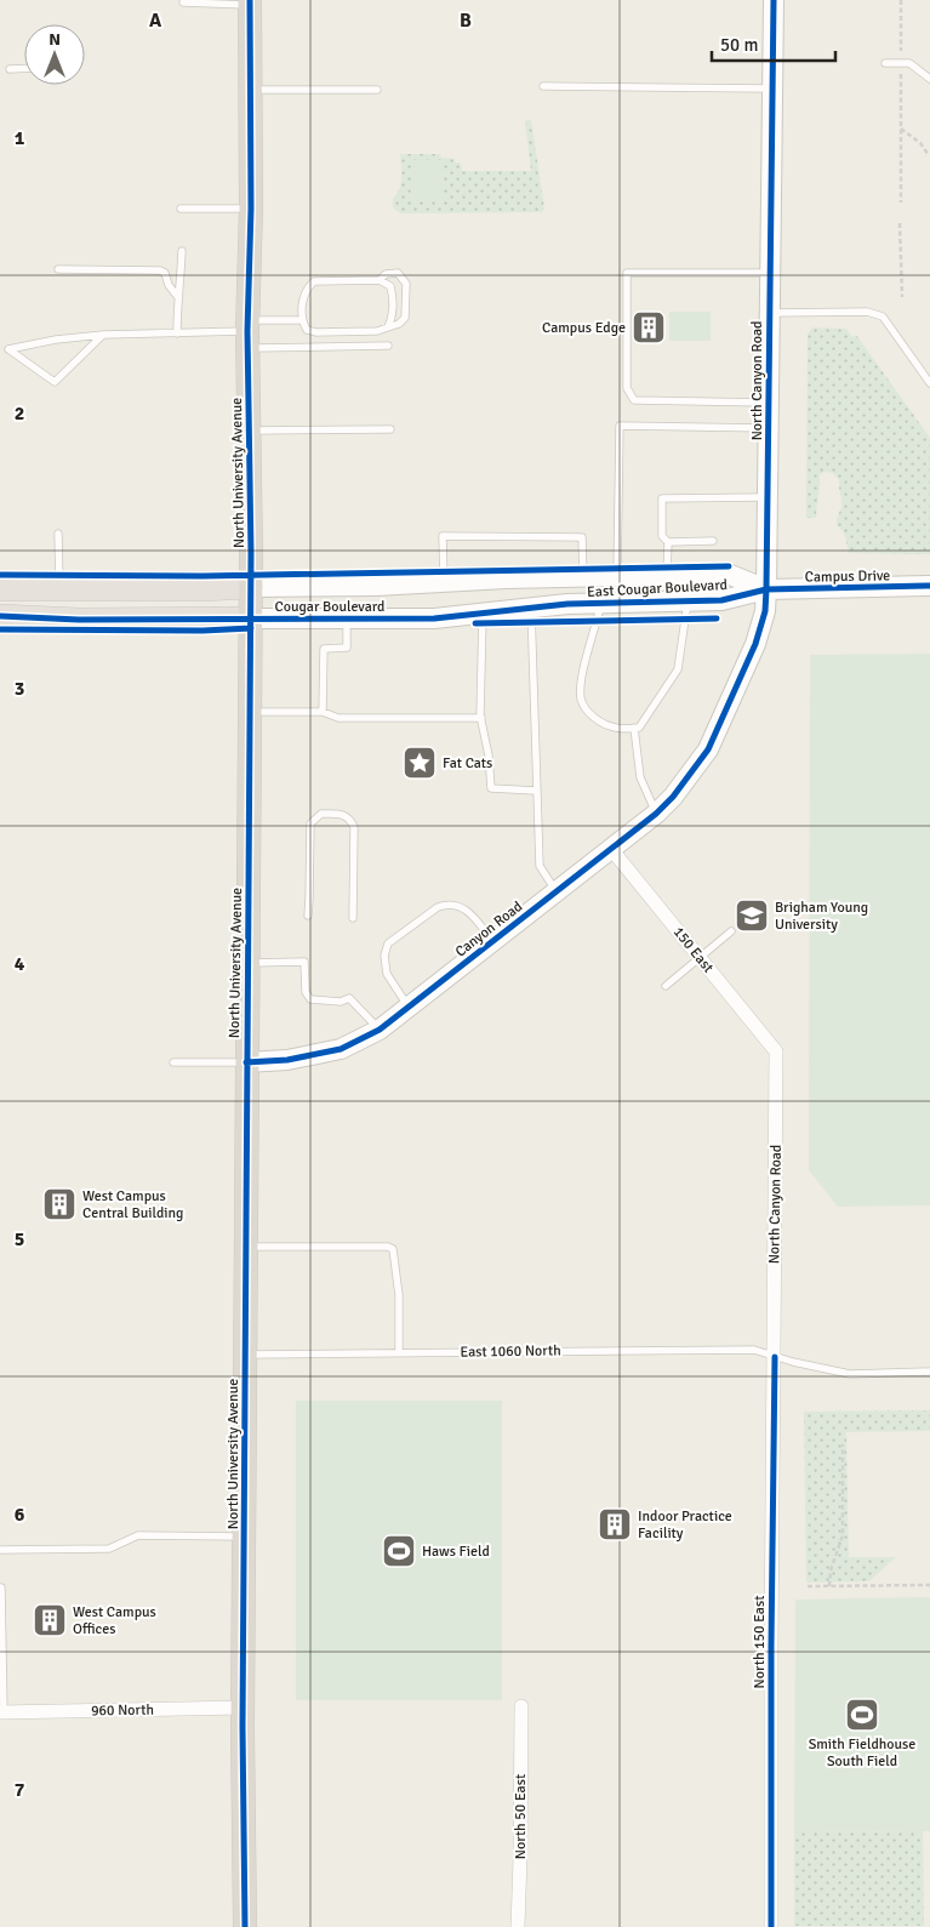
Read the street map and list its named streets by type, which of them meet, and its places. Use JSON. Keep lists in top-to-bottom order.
{
  "streets": {
    "highway": ["North University Avenue"],
    "main road": [
      "North Canyon Road",
      "Campus Drive",
      "East Cougar Boulevard",
      "Cougar Boulevard",
      "Canyon Road"
    ],
    "street": [
      "150 East",
      "North 150 East",
      "960 North",
      "North 50 East"
    ],
    "lane": ["East 1060 North"]
  },
  "crossings": [
    ["North Canyon Road", "Campus Drive"],
    ["North Canyon Road", "East Cougar Boulevard"],
    ["North Canyon Road", "Canyon Road"],
    ["North Canyon Road", "150 East"],
    ["North Canyon Road", "East 1060 North"],
    ["North Canyon Road", "North 150 East"],
    ["North University Avenue", "Cougar Boulevard"],
    ["North University Avenue", "Canyon Road"],
    ["North University Avenue", "East 1060 North"],
    ["North University Avenue", "960 North"],
    ["Campus Drive", "East Cougar Boulevard"],
    ["East Cougar Boulevard", "Cougar Boulevard"],
    ["Canyon Road", "150 East"],
    ["East 1060 North", "North 150 East"]
  ],
  "places": {
    "building": [
      "Campus Edge",
      "West Campus Central Building",
      "Indoor Practice Facility",
      "West Campus Offices"
    ],
    "place": ["Fat Cats"],
    "school or university": ["Brigham Young University"],
    "sports": ["Haws Field", "Smith Fieldhouse South Field"]
  },
  "scale_bar": "50 m",
  "north": "top",
  "grid": {
    "columns": ["A", "B"],
    "rows": [
      "1",
      "2",
      "3",
      "4",
      "5",
      "6",
      "7"
    ]
  }
}
